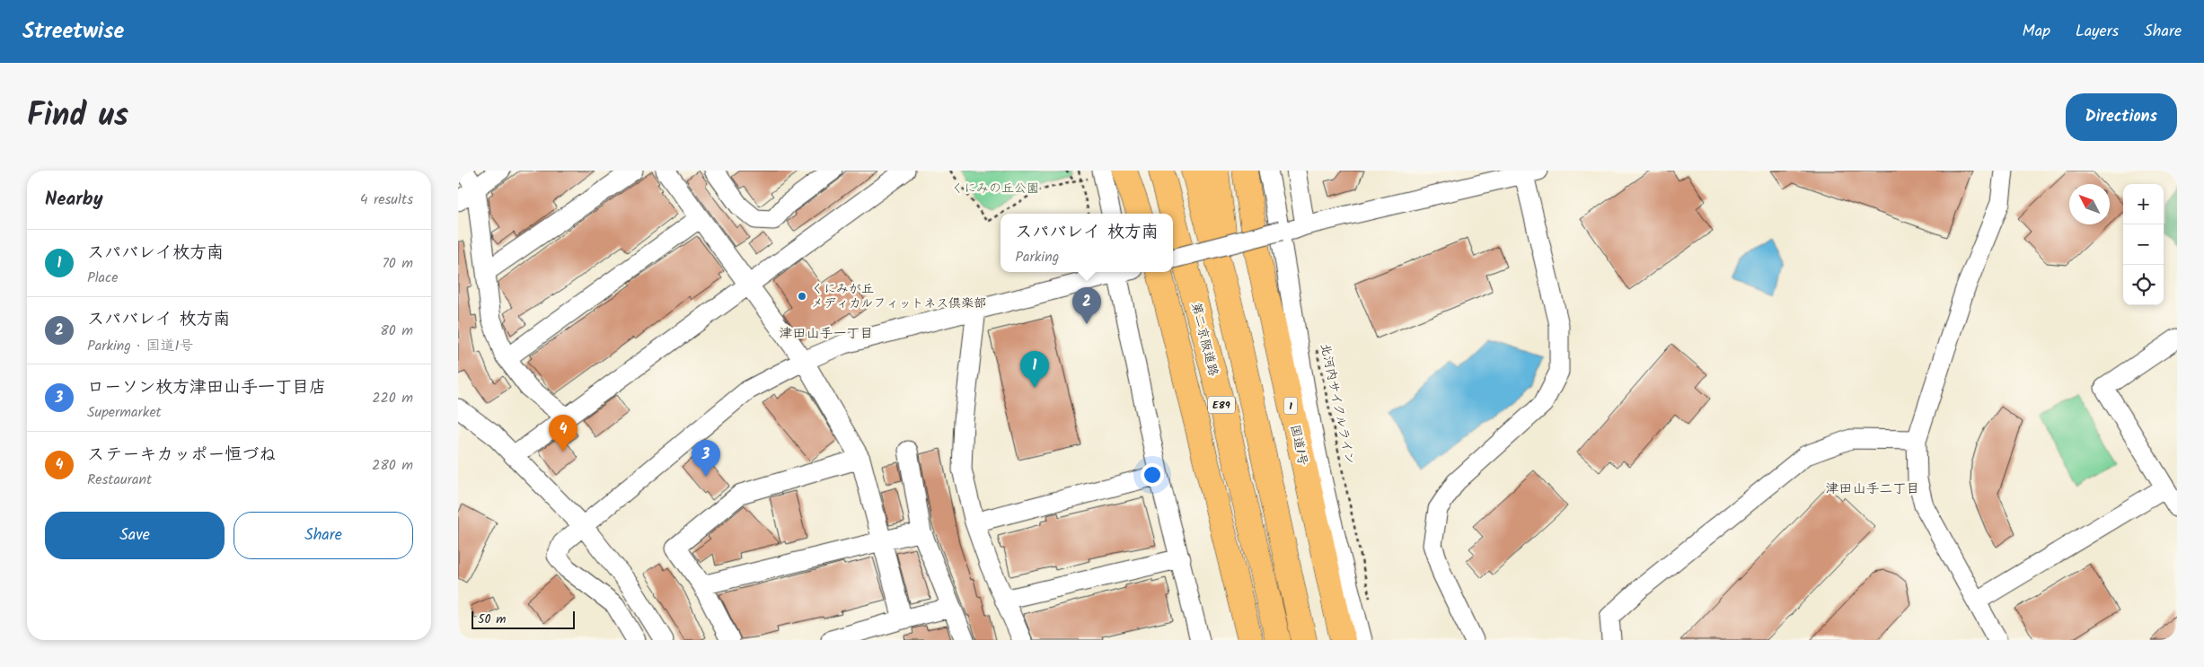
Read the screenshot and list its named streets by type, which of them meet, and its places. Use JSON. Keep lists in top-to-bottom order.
{
  "streets": {
    "highway": [
      "第二京阪道路",
      "E89",
      "1",
      "国道1号"
    ],
    "path": ["北河内サイクルライン"]
  },
  "districts": ["津田山手一丁目", "津田山手二丁目"],
  "parks": ["くにみの丘公園"],
  "places": ["くにみが丘 メディカルフィットネス倶楽部"],
  "scale_bar": "50 m",
  "north": "top left",
  "page": {
    "header": "Streetwise",
    "nav": ["Map", "Layers", "Share"],
    "title": "Find us",
    "buttons": [
      "Directions",
      ["Save", "Share"]
    ],
    "heading": ["Nearby", "4 results"],
    "map_buttons": ["+", "−"],
    "popup": ["スパバレイ 枚方南", "Parking"],
    "list": [
      {
        "mark": "1",
        "name": "スパバレイ枚方南",
        "note": "Place",
        "value": "70 m"
      },
      {
        "mark": "2",
        "name": "スパバレイ 枚方南",
        "note": "Parking · 国道1号",
        "value": "80 m"
      },
      {
        "mark": "3",
        "name": "ローソン枚方津田山手一丁目店",
        "note": "Supermarket",
        "value": "220 m"
      },
      {
        "mark": "4",
        "name": "ステーキカッポー恒づね",
        "note": "Restaurant",
        "value": "280 m"
      }
    ],
    "pins": [
      "2",
      "1",
      "4",
      "3"
    ],
    "scale": "50 m"
  }
}
